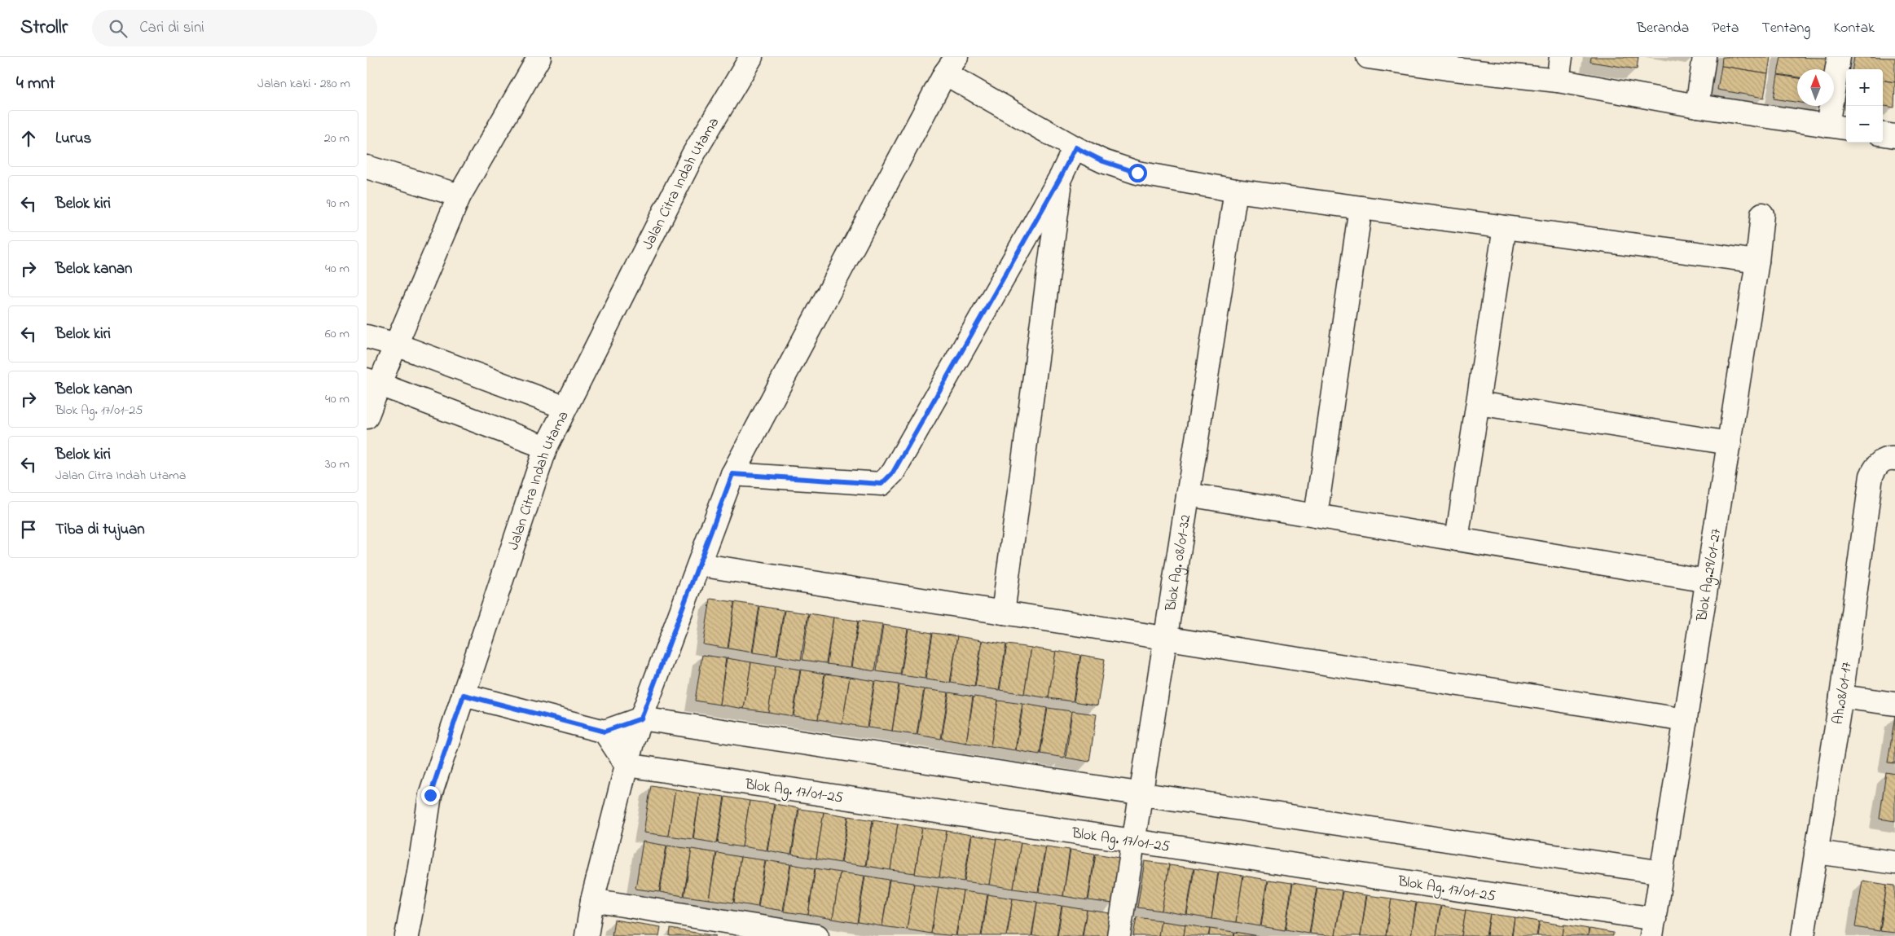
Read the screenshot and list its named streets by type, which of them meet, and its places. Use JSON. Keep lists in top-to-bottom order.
{
  "streets": {
    "street": [
      "Jalan Citra Indah Utama",
      "Blok Ag. 08/01-32",
      "Blok Ag.29/01-27",
      "Ah.08/01-17",
      "Blok Ag. 17/01-25"
    ]
  },
  "crossings": [
    ["Blok Ag. 08/01-32", "Blok Ag. 17/01-25"],
    ["Blok Ag.29/01-27", "Blok Ag. 17/01-25"]
  ],
  "north": "top",
  "page": {
    "header": "Strollr",
    "search": "Cari di sini",
    "nav": [
      "Beranda",
      "Peta",
      "Tentang",
      "Kontak"
    ],
    "heading": ["4 mnt", "Jalan kaki · 280 m"],
    "map_buttons": ["+", "−"],
    "list": [
      ["Lurus", "20 m"],
      ["Belok kiri", "90 m"],
      ["Belok kanan", "40 m"],
      ["Belok kiri", "60 m"],
      ["Belok kanan", "Blok Ag. 17/01-25", "40 m"],
      ["Belok kiri", "Jalan Citra Indah Utama", "30 m"],
      "Tiba di tujuan"
    ]
  }
}
